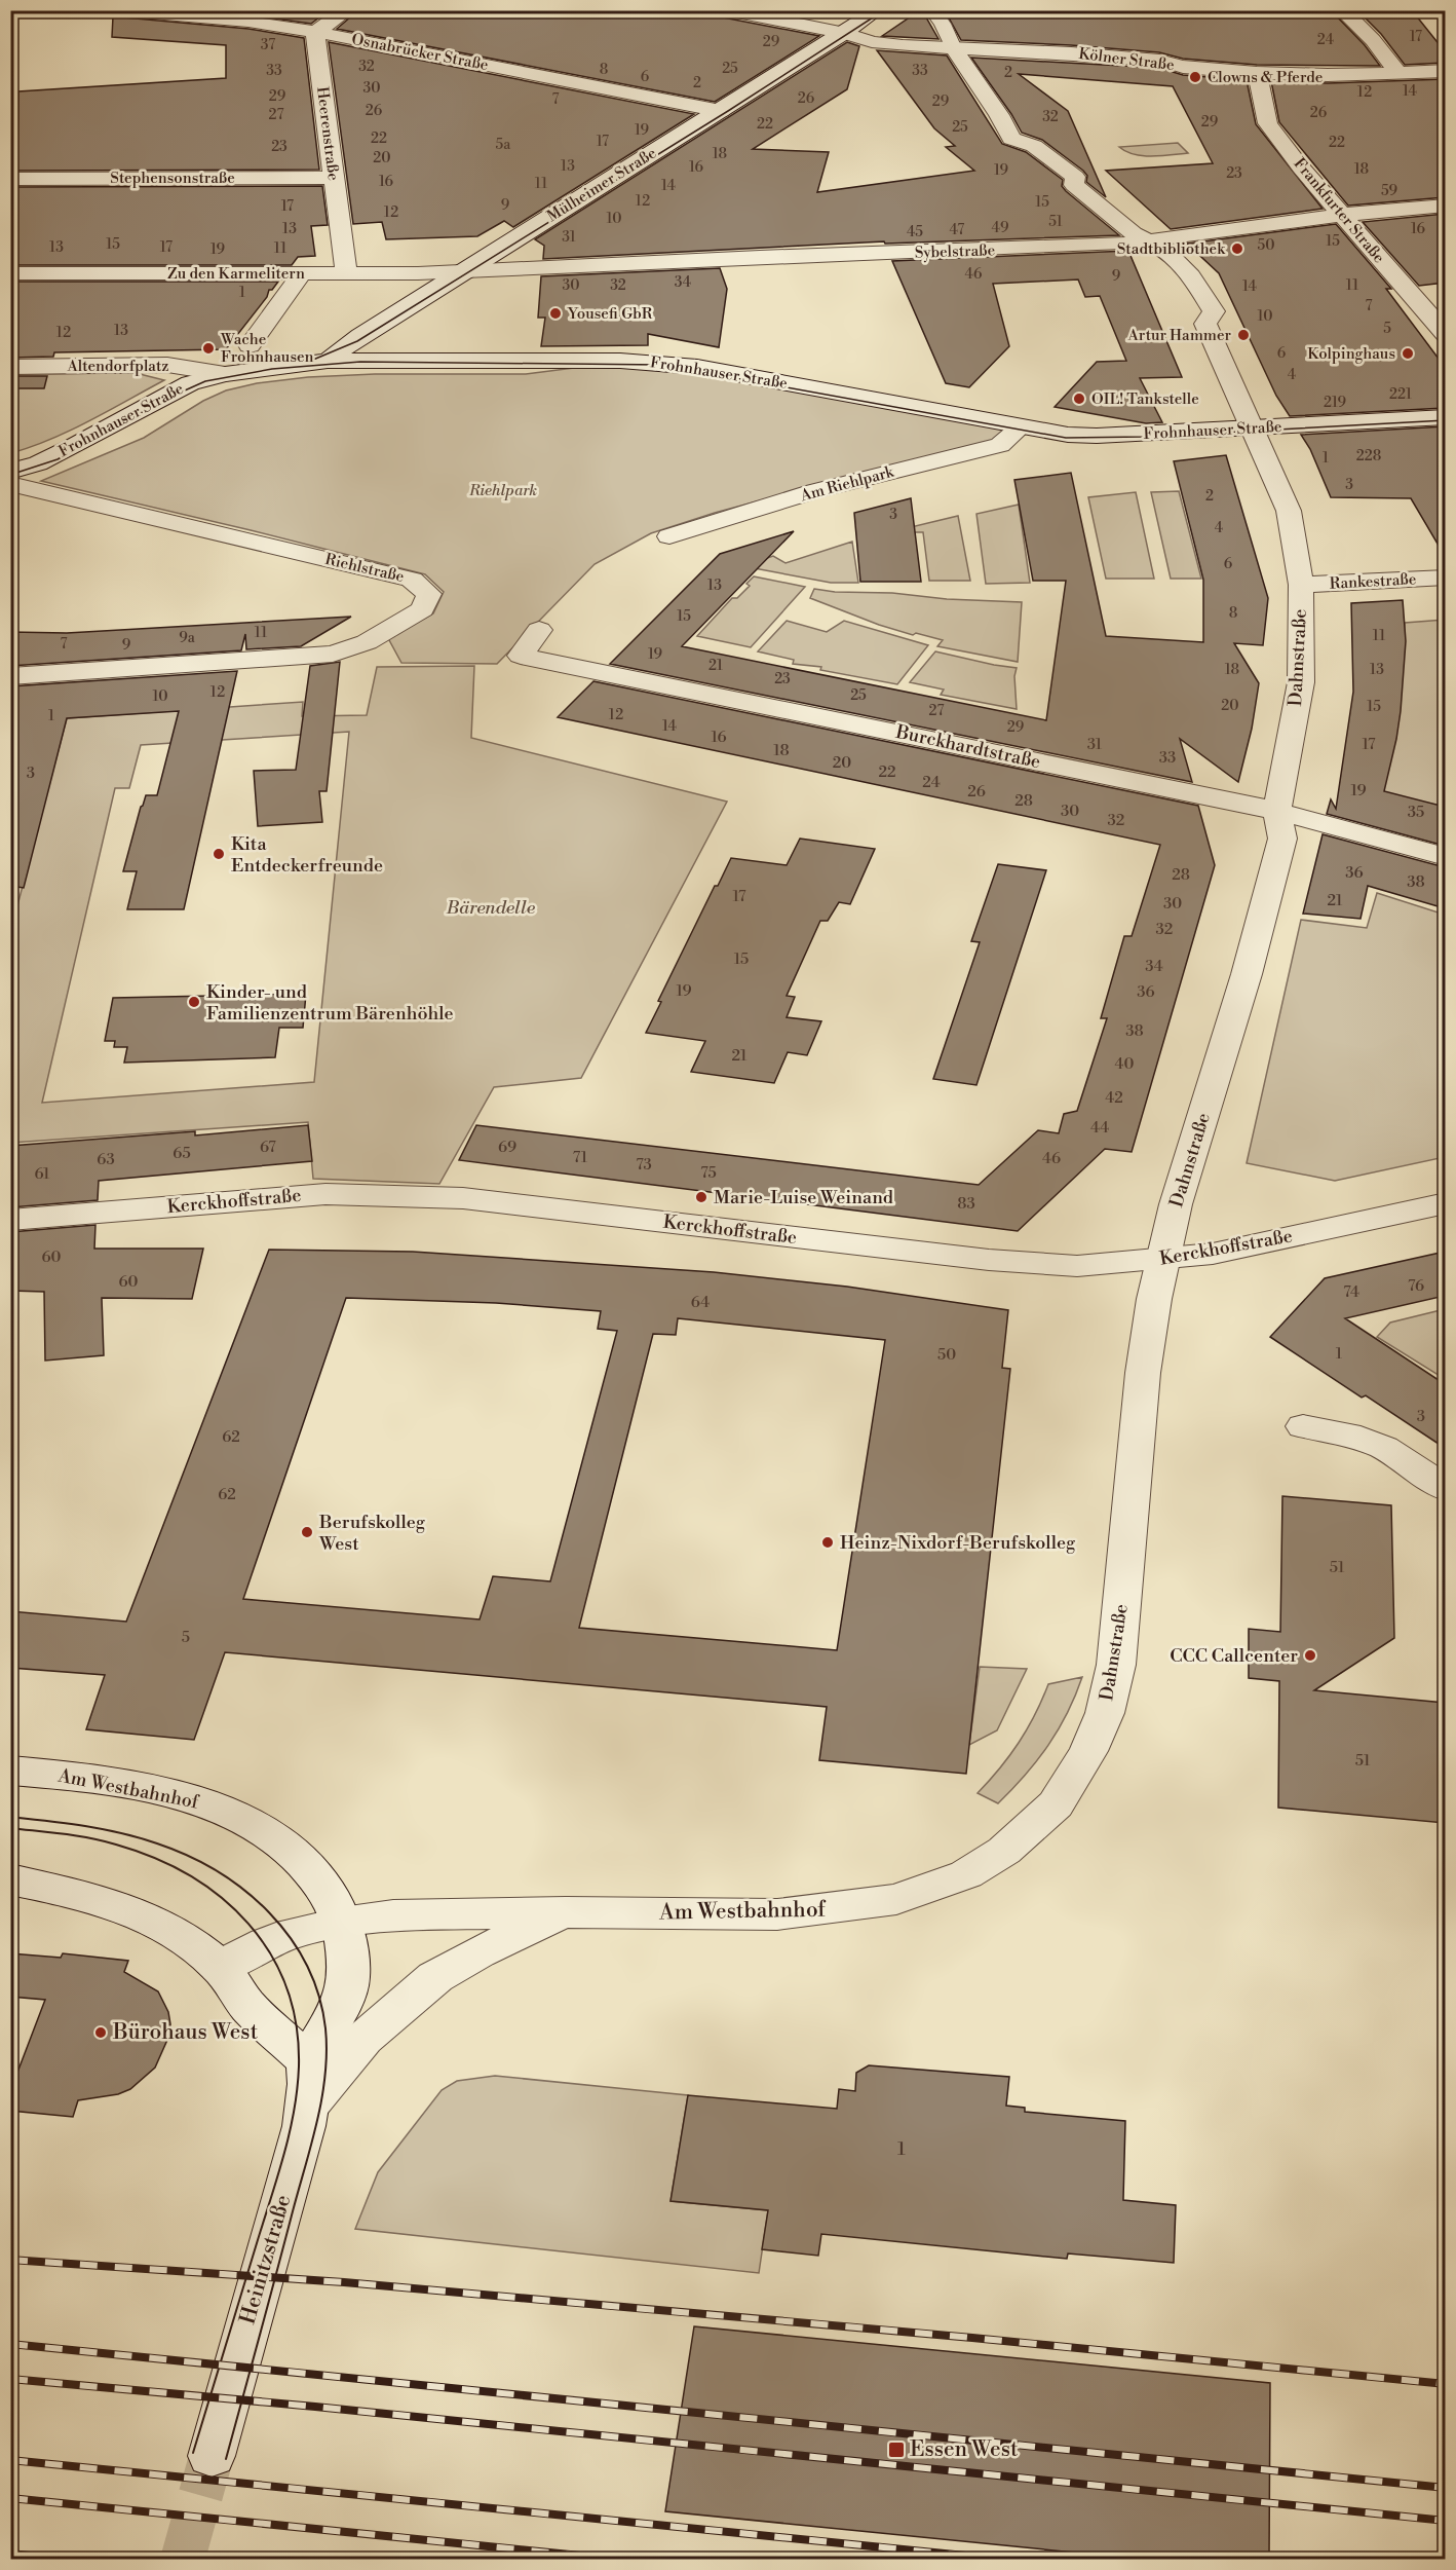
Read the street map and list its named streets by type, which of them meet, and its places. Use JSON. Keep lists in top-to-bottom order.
{
  "streets": {
    "street": [
      "Osnabrücker Straße",
      "Kölner Straße",
      "Heerenstraße",
      "Stephensonstraße",
      "Mülheimer Straße",
      "Frankfurter Straße",
      "Sybelstraße",
      "Zu den Karmelitern",
      "Altendorfplatz",
      "Frohnhauser Straße",
      "Am Riehlpark",
      "Riehlstraße",
      "Rankestraße",
      "Dahnstraße",
      "Burckhardtstraße",
      "Kerckhoffstraße",
      "Am Westbahnhof",
      "Heinitzstraße"
    ]
  },
  "crossings": [
    ["Osnabrücker Straße", "Heerenstraße"],
    ["Osnabrücker Straße", "Mülheimer Straße"],
    ["Kölner Straße", "Mülheimer Straße"],
    ["Kölner Straße", "Frankfurter Straße"],
    ["Heerenstraße", "Stephensonstraße"],
    ["Heerenstraße", "Zu den Karmelitern"],
    ["Mülheimer Straße", "Sybelstraße"],
    ["Mülheimer Straße", "Zu den Karmelitern"],
    ["Mülheimer Straße", "Frohnhauser Straße"],
    ["Frankfurter Straße", "Sybelstraße"],
    ["Sybelstraße", "Zu den Karmelitern"],
    ["Sybelstraße", "Dahnstraße"],
    ["Altendorfplatz", "Frohnhauser Straße"],
    ["Frohnhauser Straße", "Am Riehlpark"],
    ["Frohnhauser Straße", "Riehlstraße"],
    ["Frohnhauser Straße", "Dahnstraße"],
    ["Rankestraße", "Dahnstraße"],
    ["Dahnstraße", "Burckhardtstraße"],
    ["Dahnstraße", "Kerckhoffstraße"],
    ["Dahnstraße", "Am Westbahnhof"],
    ["Am Westbahnhof", "Heinitzstraße"]
  ],
  "parks": ["Riehlpark", "Bärendelle"],
  "places": {
    "other": [
      "Clowns & Pferde",
      "Stadtbibliothek",
      "Yousefi GbR",
      "Artur Hammer",
      "Wache Frohnhausen",
      "Kolpinghaus",
      "OIL! Tankstelle",
      "Kita Entdeckerfreunde",
      "Kinder- und Familienzentrum Bärenhöhle",
      "Marie-Luise Weinand",
      "Berufskolleg West",
      "Heinz-Nixdorf-Berufskolleg",
      "CCC Callcenter",
      "Bürohaus West"
    ],
    "transit": ["Essen West"]
  },
  "house_numbers": [
    "17",
    "24",
    "29",
    "37",
    "32",
    "25",
    "8",
    "33",
    "33",
    "2",
    "6",
    "2",
    "30",
    "14",
    "12",
    "29",
    "26",
    "7",
    "29",
    "26",
    "26",
    "27",
    "32",
    "29",
    "22",
    "25",
    "19",
    "22",
    "17",
    "22",
    "5a",
    "23",
    "18",
    "20",
    "13",
    "16",
    "18",
    "19",
    "23",
    "16",
    "11",
    "14",
    "59",
    "12",
    "15",
    "9",
    "17",
    "12",
    "10",
    "51",
    "49",
    "13",
    "16",
    "47",
    "45",
    "31",
    "15",
    "15",
    "50",
    "13",
    "17",
    "11",
    "19",
    "46",
    "9",
    "34",
    "30",
    "32",
    "11",
    "14",
    "1",
    "7",
    "10",
    "5",
    "13",
    "12",
    "6",
    "4",
    "221",
    "219",
    "228",
    "1",
    "3",
    "2",
    "3",
    "4",
    "6",
    "13",
    "8",
    "15",
    "11",
    "11",
    "9a",
    "7",
    "9",
    "19",
    "21",
    "18",
    "13",
    "23",
    "12",
    "25",
    "10",
    "20",
    "15",
    "27",
    "12",
    "1",
    "14",
    "29",
    "16",
    "31",
    "17",
    "18",
    "33",
    "20",
    "22",
    "3",
    "24",
    "19",
    "26",
    "28",
    "30",
    "35",
    "32",
    "36",
    "28",
    "38",
    "17",
    "21",
    "30",
    "32",
    "15",
    "34",
    "19",
    "36",
    "38",
    "21",
    "40",
    "42",
    "44",
    "67",
    "69",
    "65",
    "71",
    "46",
    "63",
    "73",
    "75",
    "61",
    "83",
    "60",
    "60",
    "76",
    "74",
    "64",
    "1",
    "50",
    "3",
    "62",
    "62",
    "51",
    "5",
    "51",
    "1"
  ]
}
